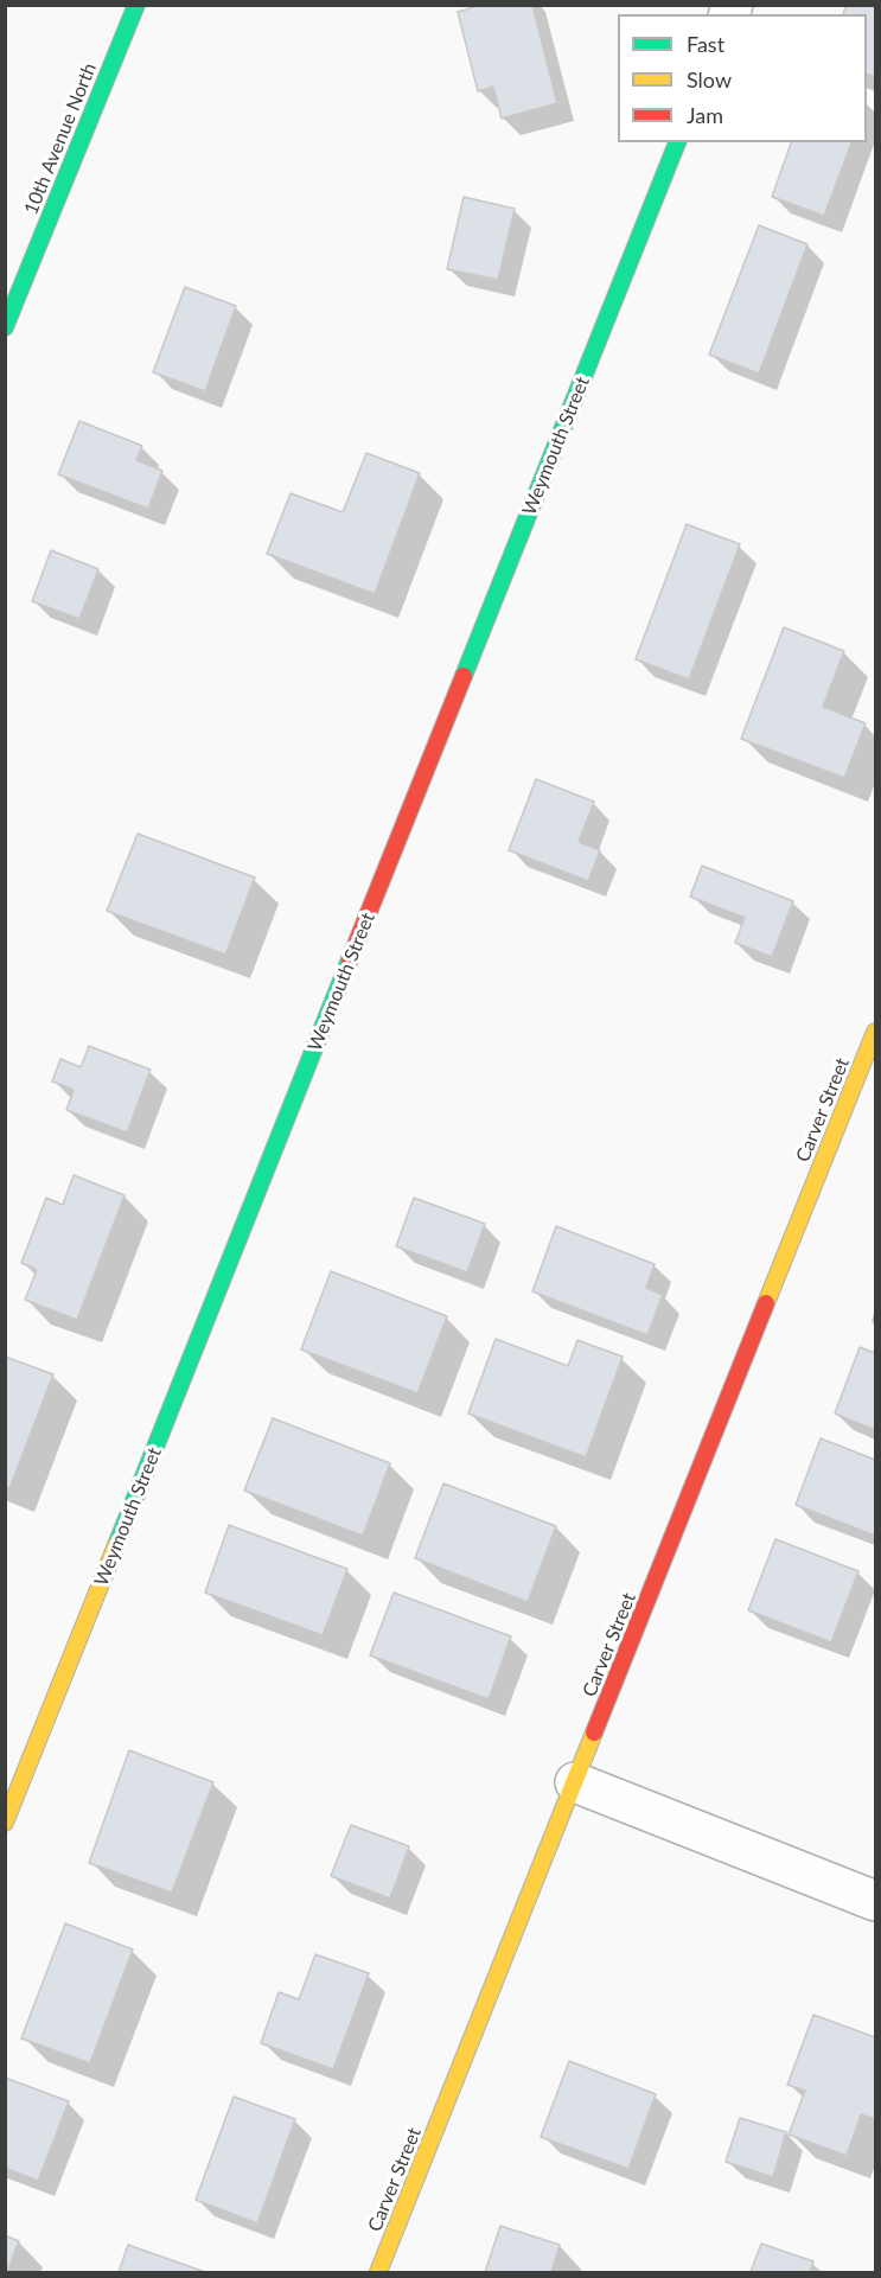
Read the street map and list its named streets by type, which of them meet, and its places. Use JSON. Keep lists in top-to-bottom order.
{
  "streets": {
    "street": ["10th Avenue North", "Weymouth Street", "Carver Street"]
  },
  "legend": ["Fast", "Slow", "Jam"]
}
